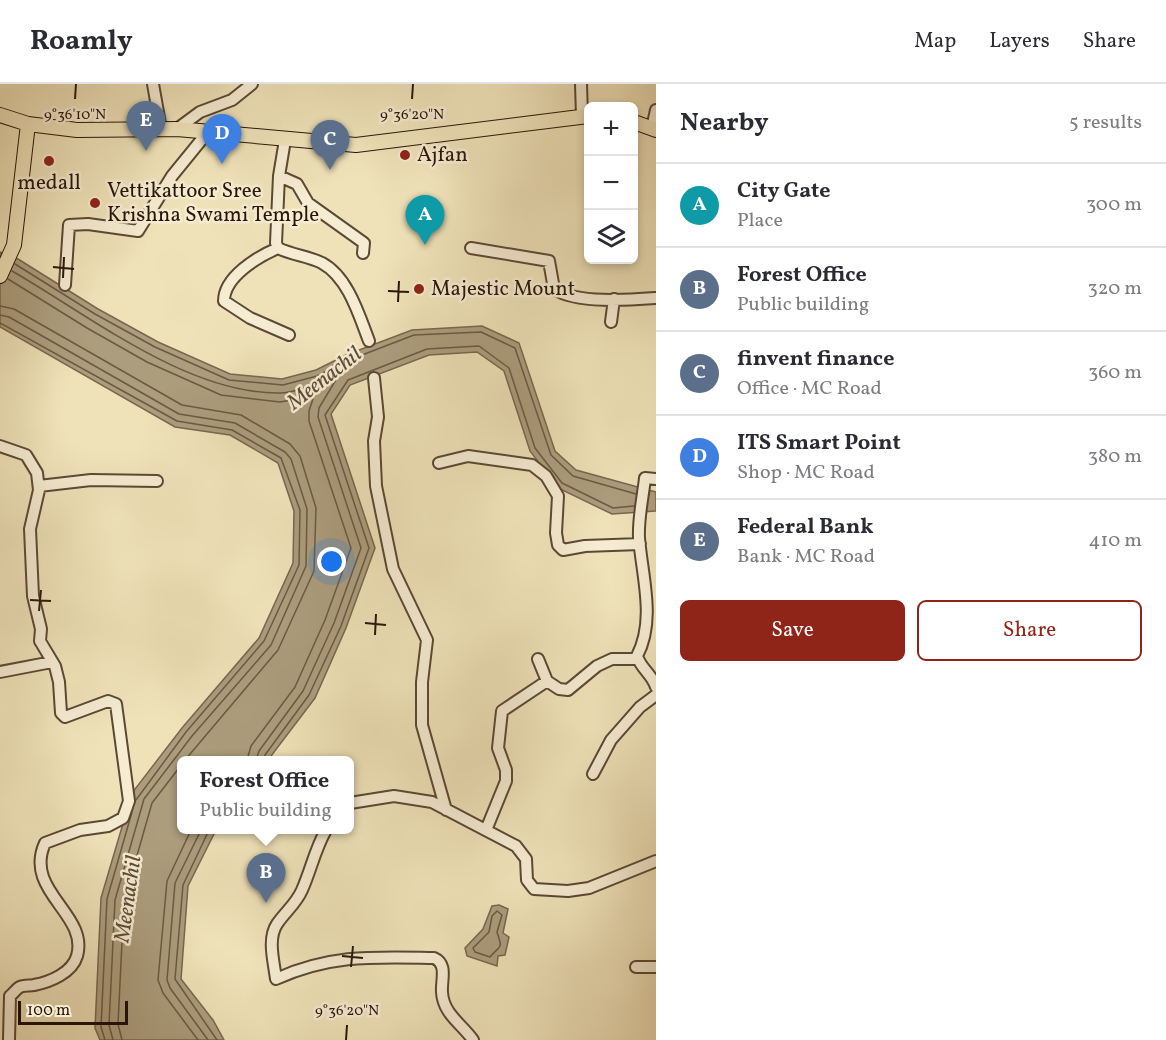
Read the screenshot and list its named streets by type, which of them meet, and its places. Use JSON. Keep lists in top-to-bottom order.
{
  "water": ["Meenachil"],
  "places": [
    "Ajfan",
    "medall",
    "Vettikattoor Sree Krishna Swami Temple",
    "Majestic Mount"
  ],
  "scale_bar": "100 m",
  "page": {
    "header": "Roamly",
    "nav": ["Map", "Layers", "Share"],
    "heading": ["Nearby", "5 results"],
    "pins": [
      "E",
      "D",
      "C",
      "A",
      "B"
    ],
    "map_buttons": ["+", "−"],
    "list": [
      {
        "mark": "A",
        "name": "City Gate",
        "note": "Place",
        "value": "300 m"
      },
      {
        "mark": "B",
        "name": "Forest Office",
        "note": "Public building",
        "value": "320 m"
      },
      {
        "mark": "C",
        "name": "finvent finance",
        "note": "Office · MC Road",
        "value": "360 m"
      },
      {
        "mark": "D",
        "name": "ITS Smart Point",
        "note": "Shop · MC Road",
        "value": "380 m"
      },
      {
        "mark": "E",
        "name": "Federal Bank",
        "note": "Bank · MC Road",
        "value": "410 m"
      }
    ],
    "buttons": ["Save", "Share"],
    "popup": ["Forest Office", "Public building"],
    "scale": "100 m"
  },
  "coordinates": ["9°36'10\"N", "9°36'20\"N"]
}
